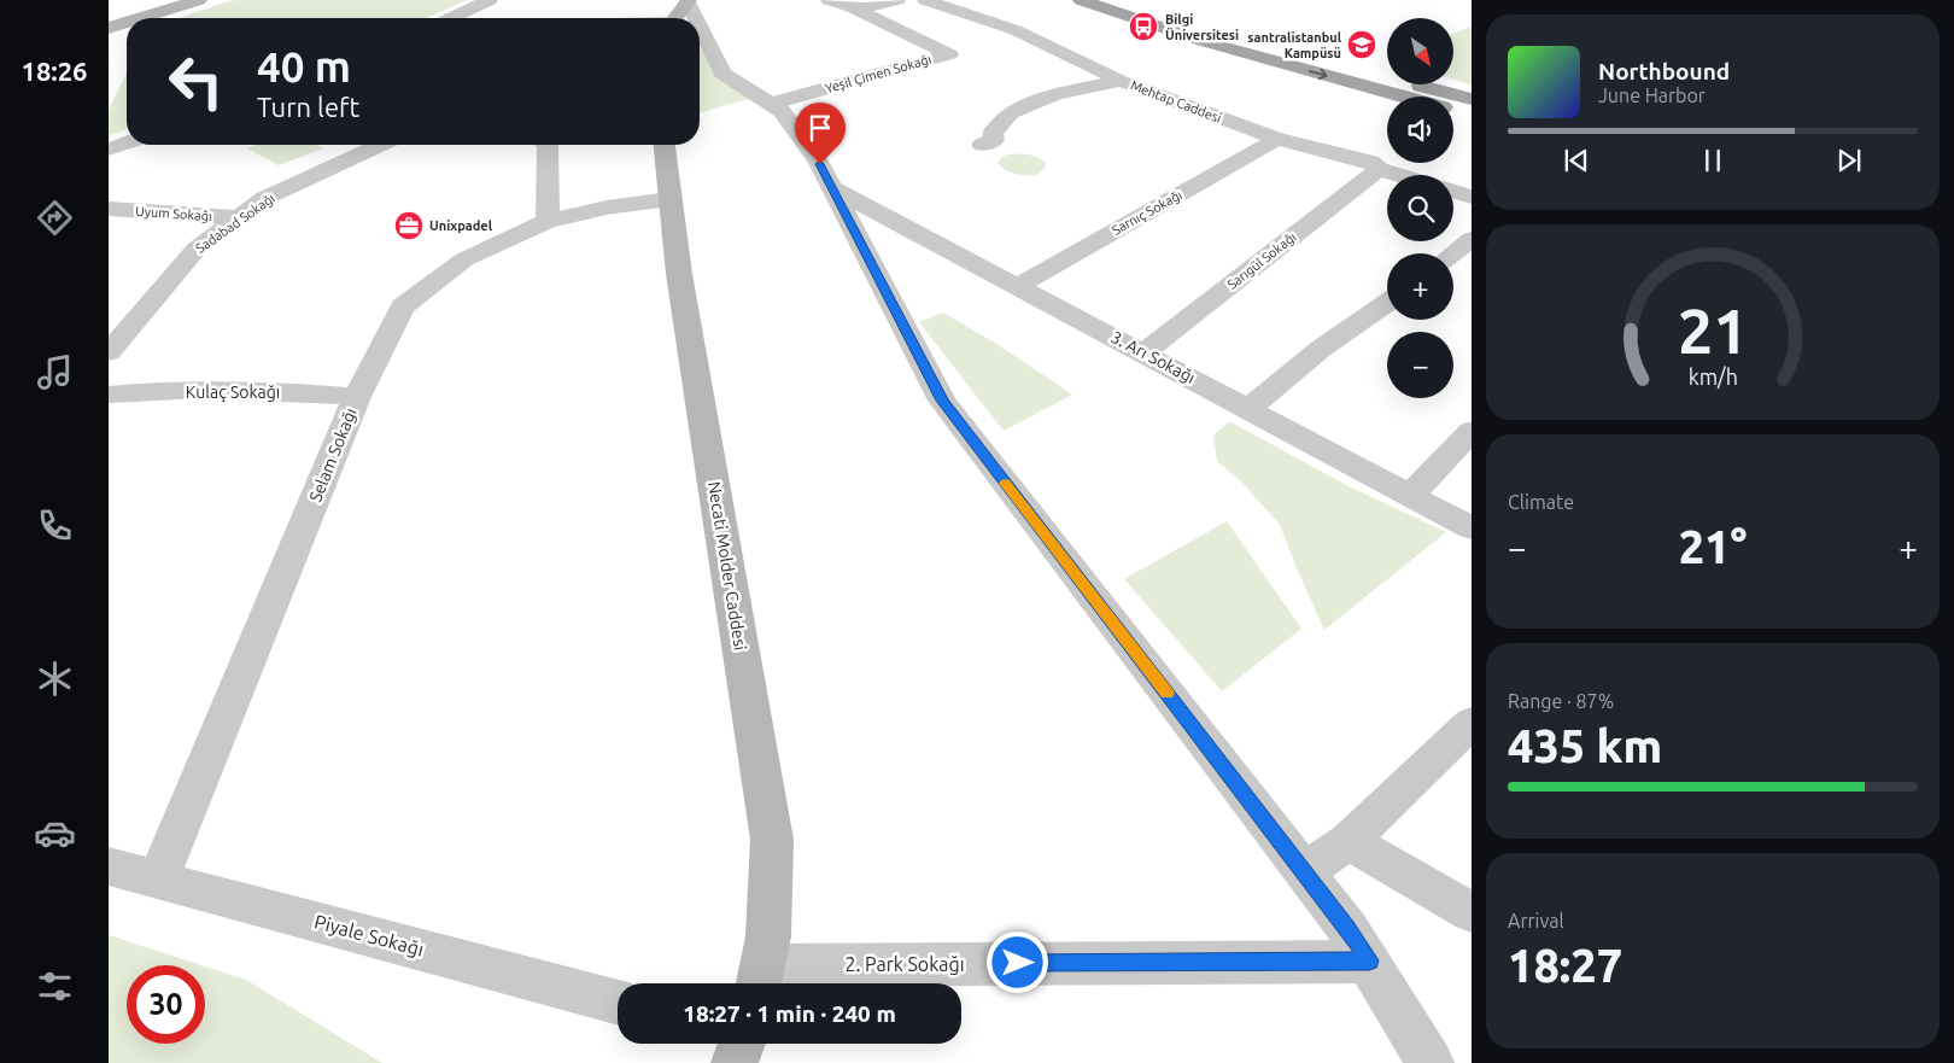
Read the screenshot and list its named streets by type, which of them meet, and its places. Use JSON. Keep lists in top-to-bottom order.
{
  "streets": {
    "main road": ["Necati Molder Caddesi"],
    "street": [
      "Yeşil Çimen Sokağı",
      "Mehtap Caddesi",
      "Sarnıç Sokağı",
      "Uyum Sokağı",
      "Sadabad Sokağı",
      "Sarıgül Sokağı",
      "3. Arı Sokağı",
      "Kulaç Sokağı",
      "Selam Sokağı",
      "Piyale Sokağı",
      "2. Park Sokağı"
    ]
  },
  "crossings": [
    ["Mehtap Caddesi", "Sarnıç Sokağı"],
    ["Mehtap Caddesi", "Sarıgül Sokağı"],
    ["Sarnıç Sokağı", "3. Arı Sokağı"],
    ["Uyum Sokağı", "Sadabad Sokağı"],
    ["Sarıgül Sokağı", "3. Arı Sokağı"],
    ["Kulaç Sokağı", "Selam Sokağı"],
    ["Selam Sokağı", "Necati Molder Caddesi"],
    ["Selam Sokağı", "Piyale Sokağı"]
  ],
  "places": {
    "bus stop": ["Bilgi Üniversitesi"],
    "school or university": ["santralistanbul Kampüsü"],
    "office": ["Unixpadel"]
  },
  "north": "bottom right",
  "page": {
    "tabs": "18:26",
    "map_buttons": ["+", "−"],
    "turn": ["40 m", "Turn left"],
    "song": ["Northbound", "June Harbor"],
    "tile": [
      "Climate",
      ["Range · 87%", "435 km"],
      ["Arrival", "18:27"]
    ],
    "heat": ["−", "21°", "+"],
    "limit": "30",
    "trip": "18:27 · 1 min · 240 m",
    "gauge": ["21", "km/h"]
  }
}
